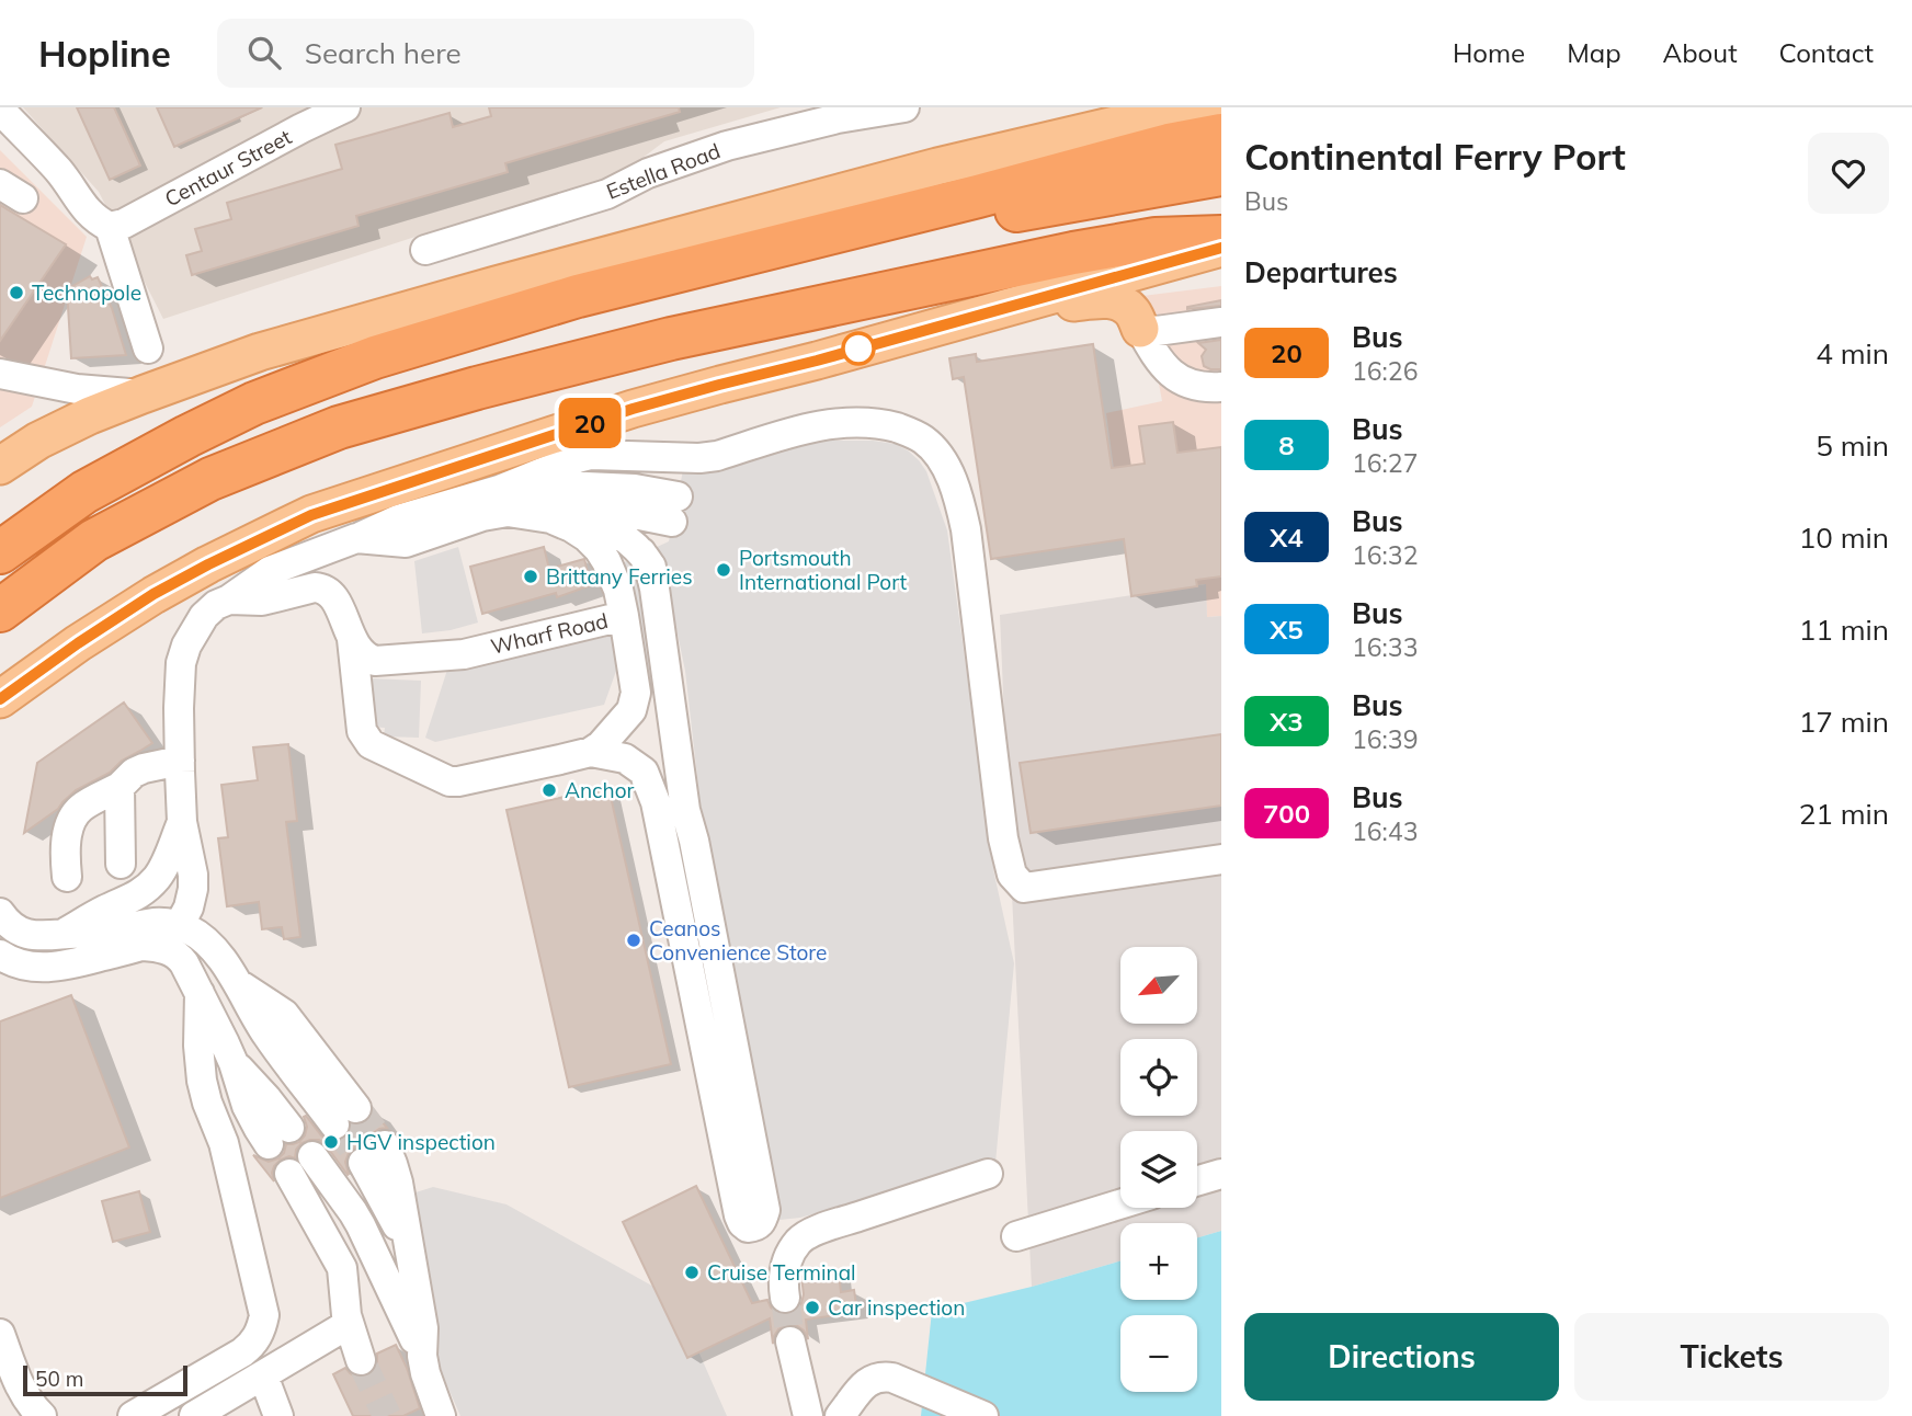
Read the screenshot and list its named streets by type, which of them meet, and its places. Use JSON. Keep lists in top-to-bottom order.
{
  "streets": {
    "street": ["Centaur Street", "Estella Road", "Wharf Road"]
  },
  "places": [
    "Technopole",
    "Portsmouth International Port",
    "Brittany Ferries",
    "Anchor",
    "Ceanos Convenience Store",
    "HGV inspection",
    "Cruise Terminal",
    "Car inspection"
  ],
  "lines": ["bus line 20"],
  "scale_bar": "50 m",
  "north": "bottom left",
  "page": {
    "header": "Hopline",
    "search": "Search here",
    "nav": [
      "Home",
      "Map",
      "About",
      "Contact"
    ],
    "on_map": "20",
    "heading": [
      ["Continental Ferry Port", "Bus"],
      "Departures"
    ],
    "list": [
      {
        "mark": "20",
        "name": "Bus",
        "note": "16:26",
        "value": "4 min"
      },
      {
        "mark": "8",
        "name": "Bus",
        "note": "16:27",
        "value": "5 min"
      },
      {
        "mark": "X4",
        "name": "Bus",
        "note": "16:32",
        "value": "10 min"
      },
      {
        "mark": "X5",
        "name": "Bus",
        "note": "16:33",
        "value": "11 min"
      },
      {
        "mark": "X3",
        "name": "Bus",
        "note": "16:39",
        "value": "17 min"
      },
      {
        "mark": "700",
        "name": "Bus",
        "note": "16:43",
        "value": "21 min"
      }
    ],
    "map_buttons": ["+", "−"],
    "buttons": ["Directions", "Tickets"],
    "scale": "50 m"
  }
}
